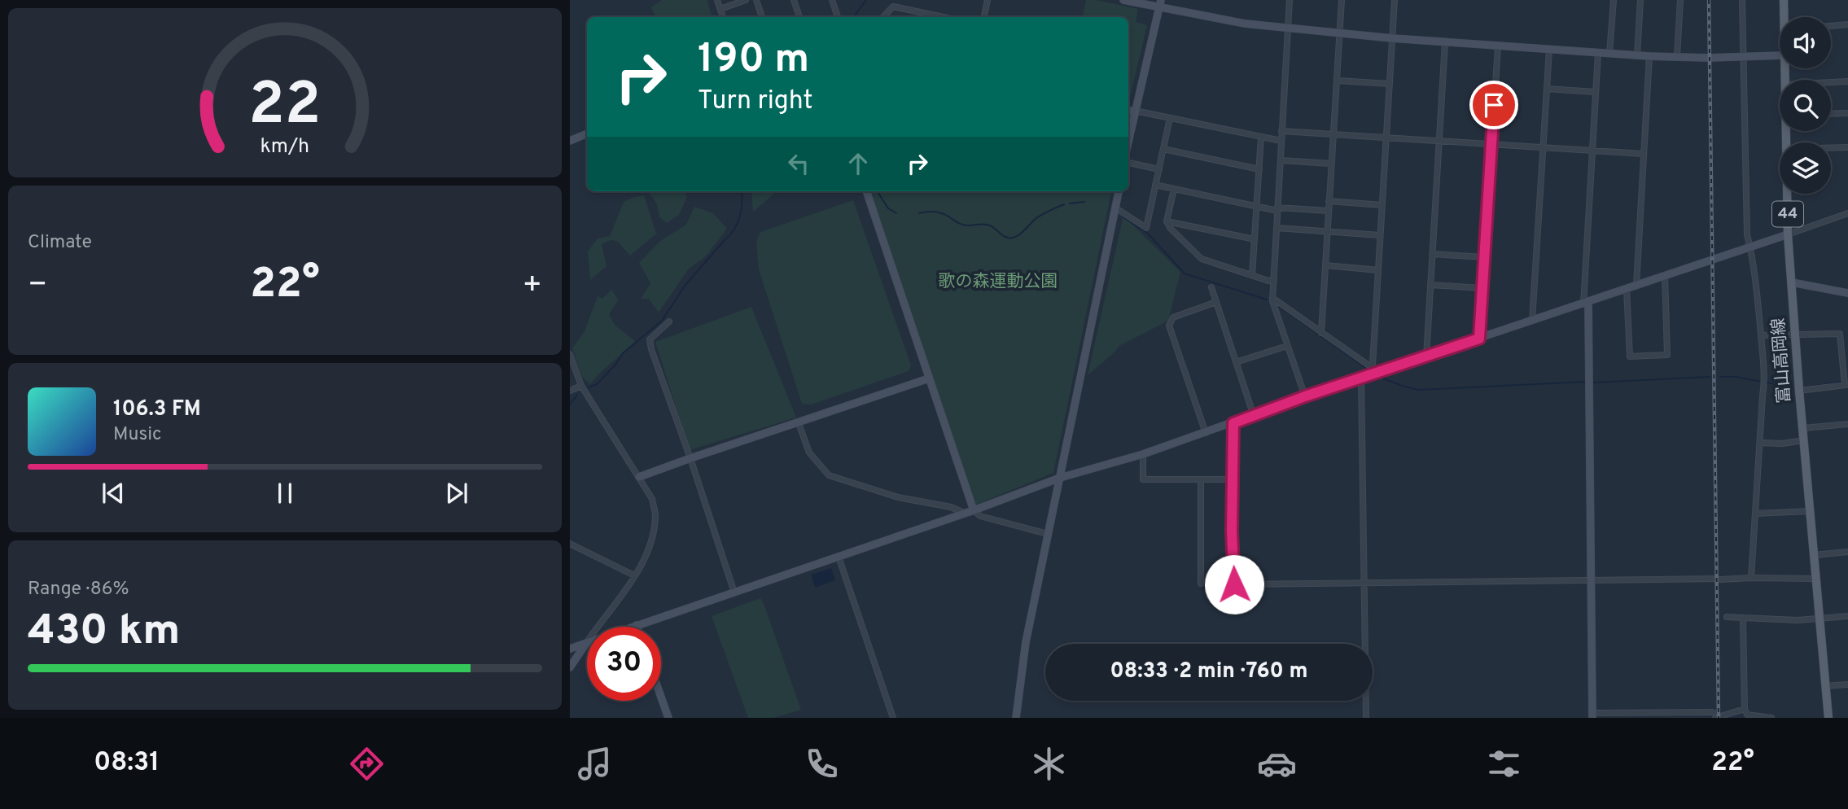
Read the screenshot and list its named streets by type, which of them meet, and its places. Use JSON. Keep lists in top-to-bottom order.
{
  "streets": {
    "main road": ["44", "富山高岡線"]
  },
  "parks": ["歌の森運動公園"],
  "page": {
    "turn": ["190 m", "Turn right"],
    "tile": [
      "Climate",
      ["Range · 86%", "430 km"]
    ],
    "heat": ["−", "22°", "+"],
    "song": ["106.3 FM", "Music"],
    "limit": "30",
    "trip": "08:33 · 2 min · 760 m",
    "tabs": ["08:31", "22°"],
    "gauge": ["22", "km/h"]
  }
}
